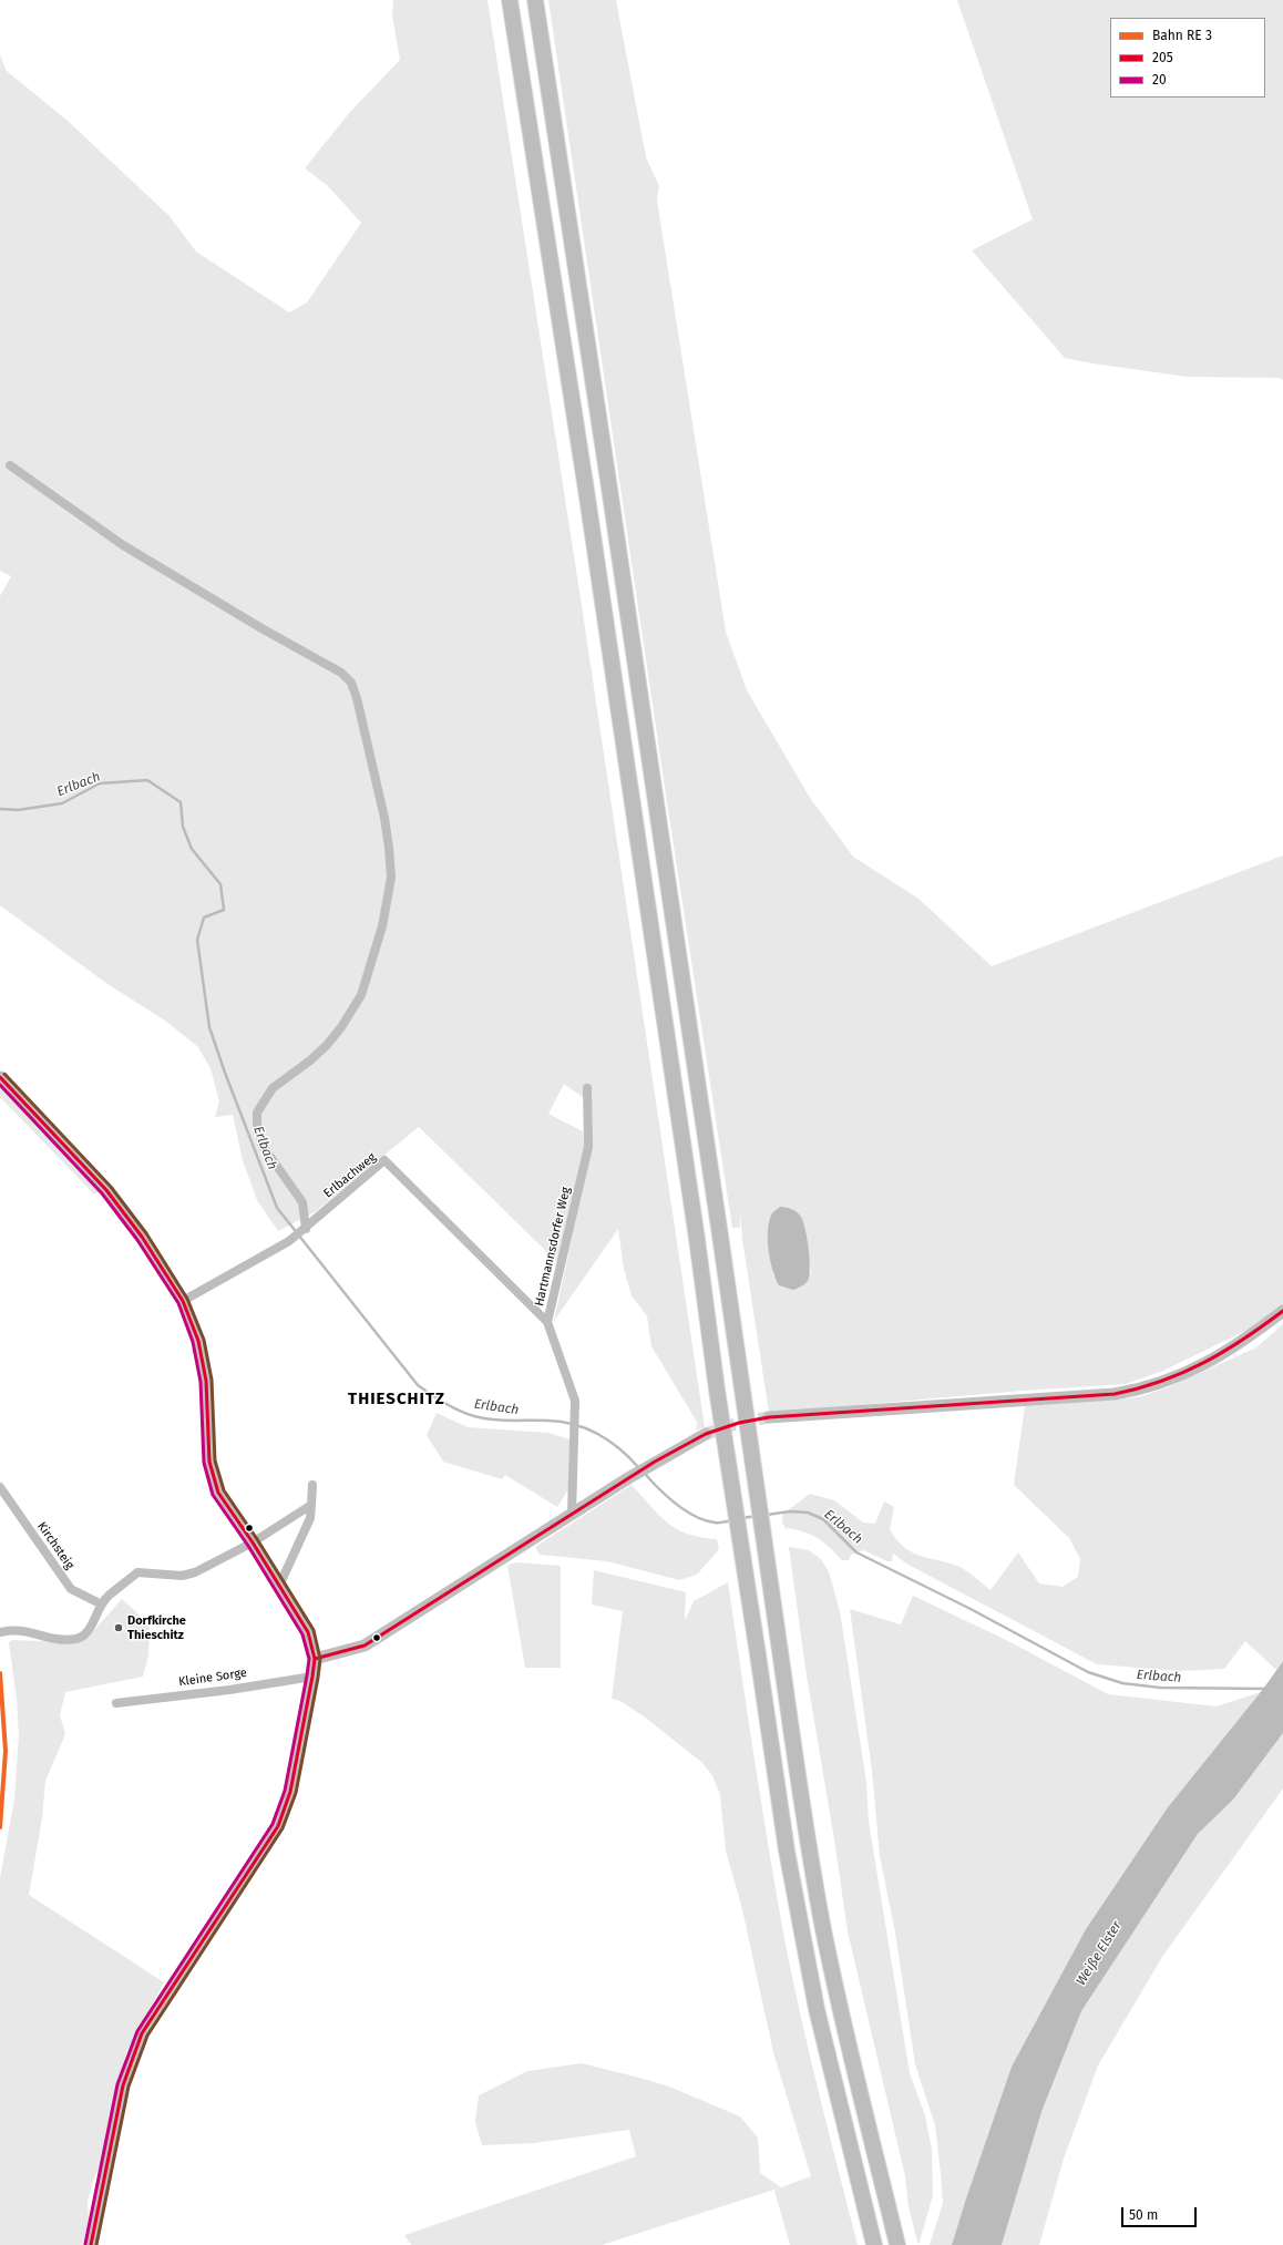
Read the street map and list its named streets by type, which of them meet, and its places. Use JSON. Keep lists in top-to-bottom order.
{
  "streets": {
    "street": [
      "Erlbachweg",
      "Hartmannsdorfer Weg",
      "Kirchsteig",
      "Kleine Sorge"
    ]
  },
  "crossings": [
    ["Erlbachweg", "Hartmannsdorfer Weg"]
  ],
  "districts": ["THIESCHITZ"],
  "water": ["Erlbach", "Weiße Elster"],
  "places": ["Dorfkirche Thieschitz"],
  "lines": ["transit line 205", "transit line 20"],
  "legend": ["Bahn RE 3", "205", "20"],
  "scale_bar": "50 m"
}
